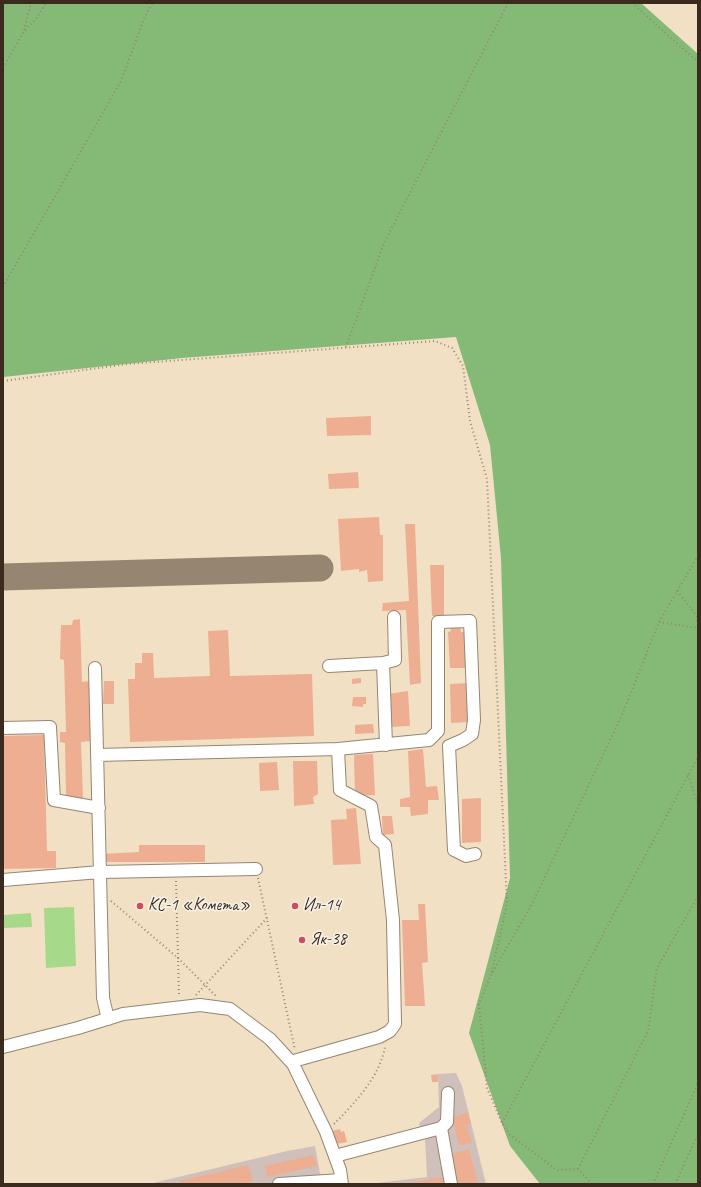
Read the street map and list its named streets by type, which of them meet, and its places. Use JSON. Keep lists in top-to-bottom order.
{
  "places": ["КС-1 «Комета»", "Ил-14", "Як-38"]
}
